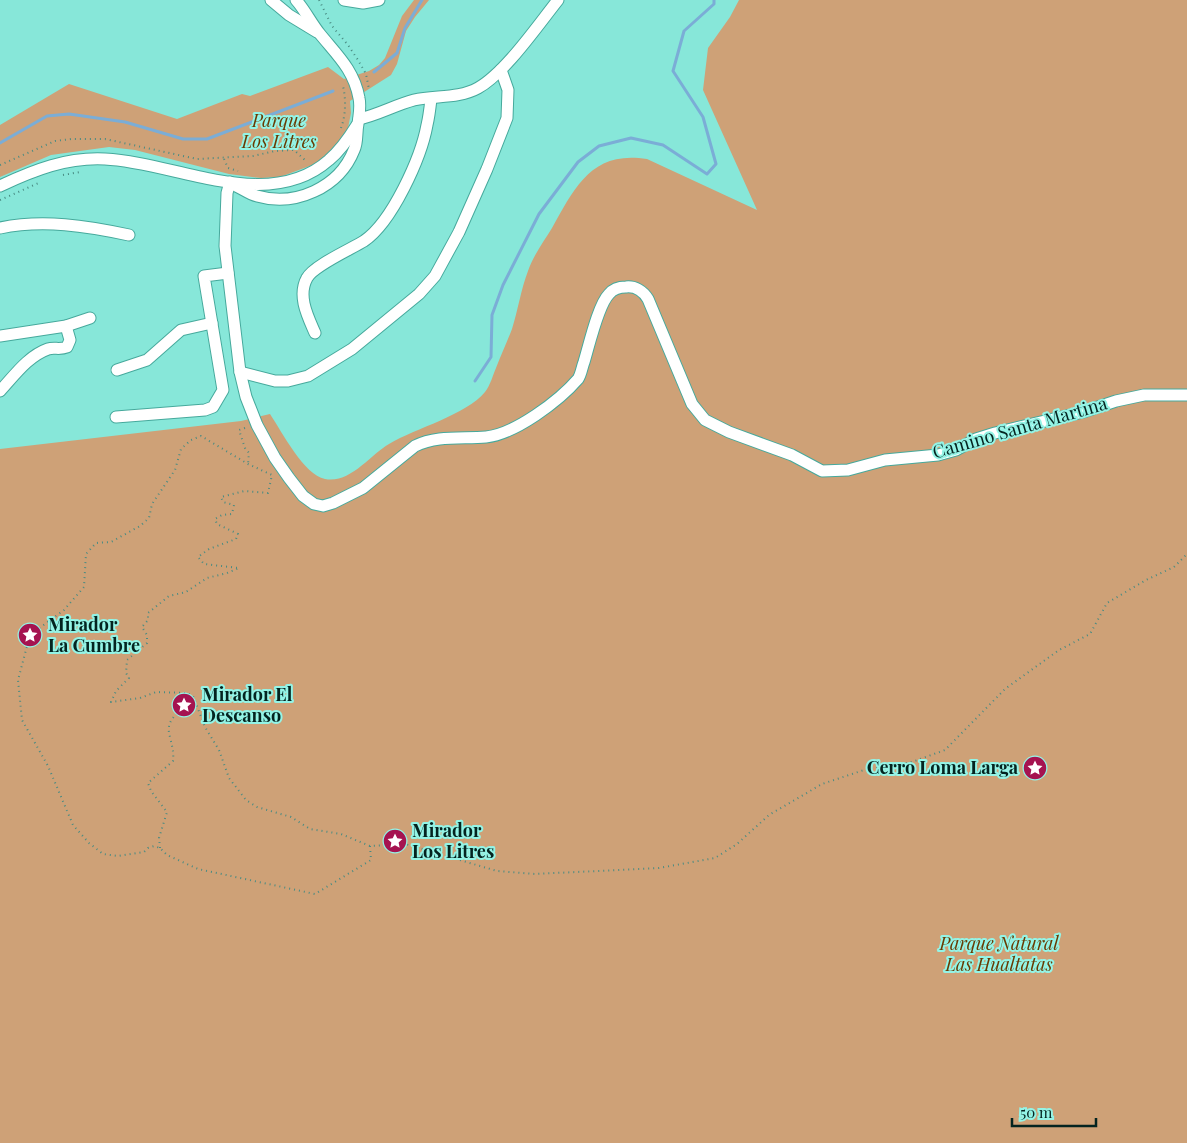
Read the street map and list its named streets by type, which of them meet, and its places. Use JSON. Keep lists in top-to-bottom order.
{
  "streets": {
    "street": ["Camino Santa Martina"]
  },
  "parks": ["Parque Los Litres", "Parque Natural Las Hualtatas"],
  "places": {
    "place": [
      "Mirador La Cumbre",
      "Mirador El Descanso",
      "Cerro Loma Larga",
      "Mirador Los Litres"
    ]
  },
  "scale_bar": "50 m"
}
